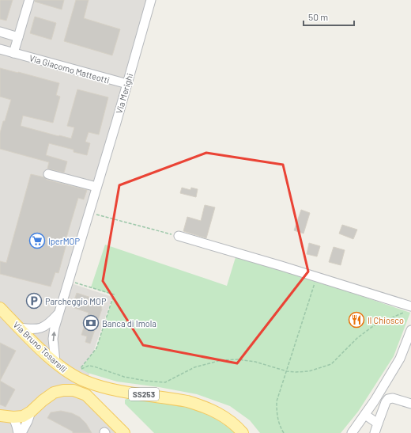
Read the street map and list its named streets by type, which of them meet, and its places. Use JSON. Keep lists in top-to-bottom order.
{
  "streets": {
    "main road": ["Via Bruno Tosarelli", "SS253"],
    "street": ["Via Giacomo Matteotti", "Via Merighi"]
  },
  "crossings": [
    ["Via Giacomo Matteotti", "Via Merighi"],
    ["Via Merighi", "Via Bruno Tosarelli"]
  ],
  "places": {
    "supermarket": ["IperMOP"],
    "parking": ["Parcheggio MOP"],
    "restaurant": ["Il Chiosco"],
    "bank": ["Banca di Imola"]
  },
  "scale_bar": "50 m"
}
